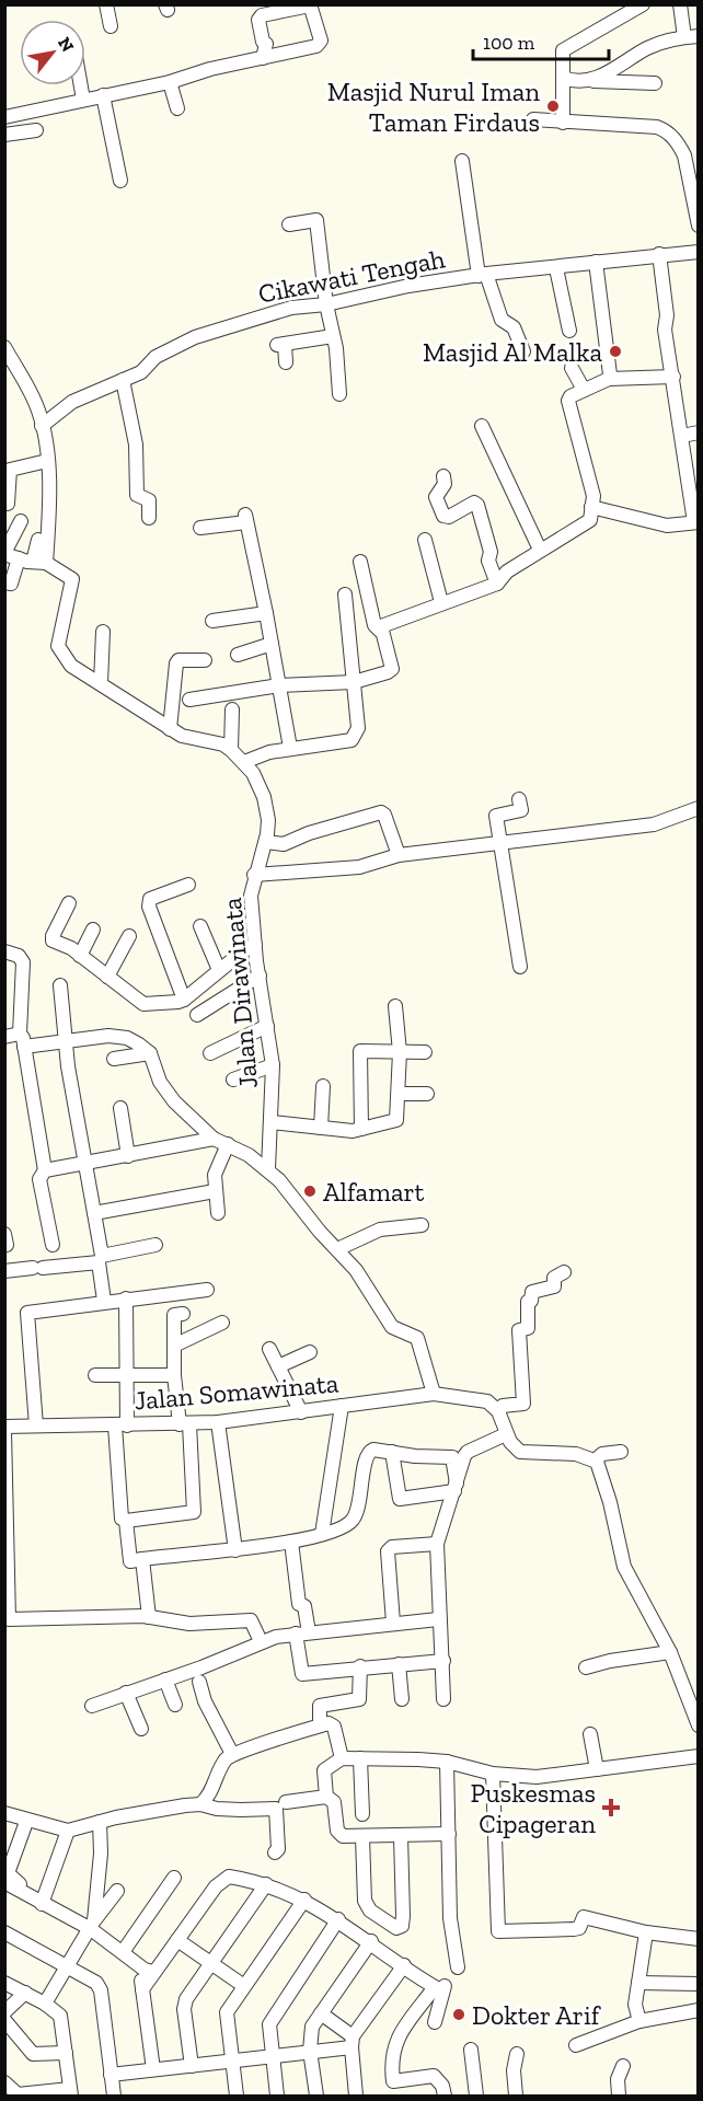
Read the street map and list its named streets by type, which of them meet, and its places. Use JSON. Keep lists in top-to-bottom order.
{
  "streets": {
    "street": ["Cikawati Tengah", "Jalan Dirawinata", "Jalan Somawinata"]
  },
  "places": {
    "other": [
      "Masjid Nurul Iman Taman Firdaus",
      "Masjid Al Malka",
      "Alfamart",
      "Dokter Arif"
    ],
    "health": ["Puskesmas Cipageran"]
  },
  "scale_bar": "100 m",
  "north": "top right"
}
